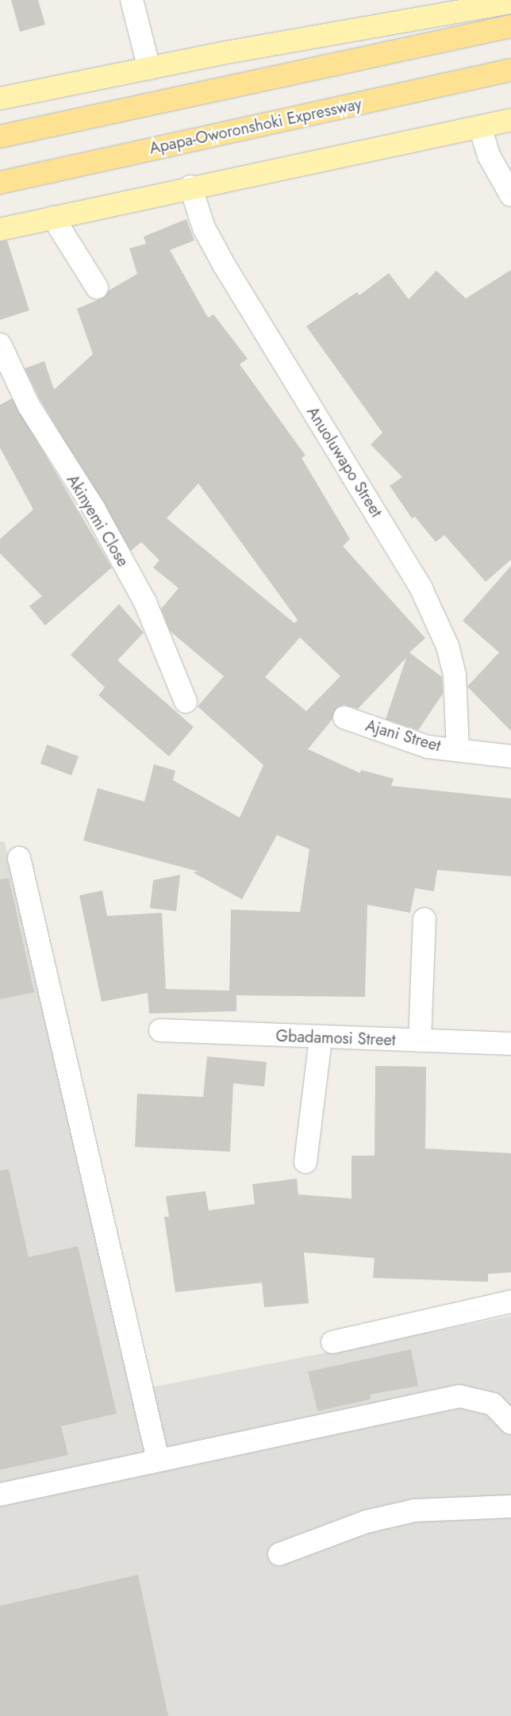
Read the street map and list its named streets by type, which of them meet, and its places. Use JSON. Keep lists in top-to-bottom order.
{
  "streets": {
    "highway": ["Apapa-Oworonshoki Expressway"],
    "street": [
      "Anuoluwapo Street",
      "Akinyemi Close",
      "Ajani Street",
      "Gbadamosi Street"
    ]
  },
  "crossings": [
    ["Anuoluwapo Street", "Ajani Street"]
  ]
}
